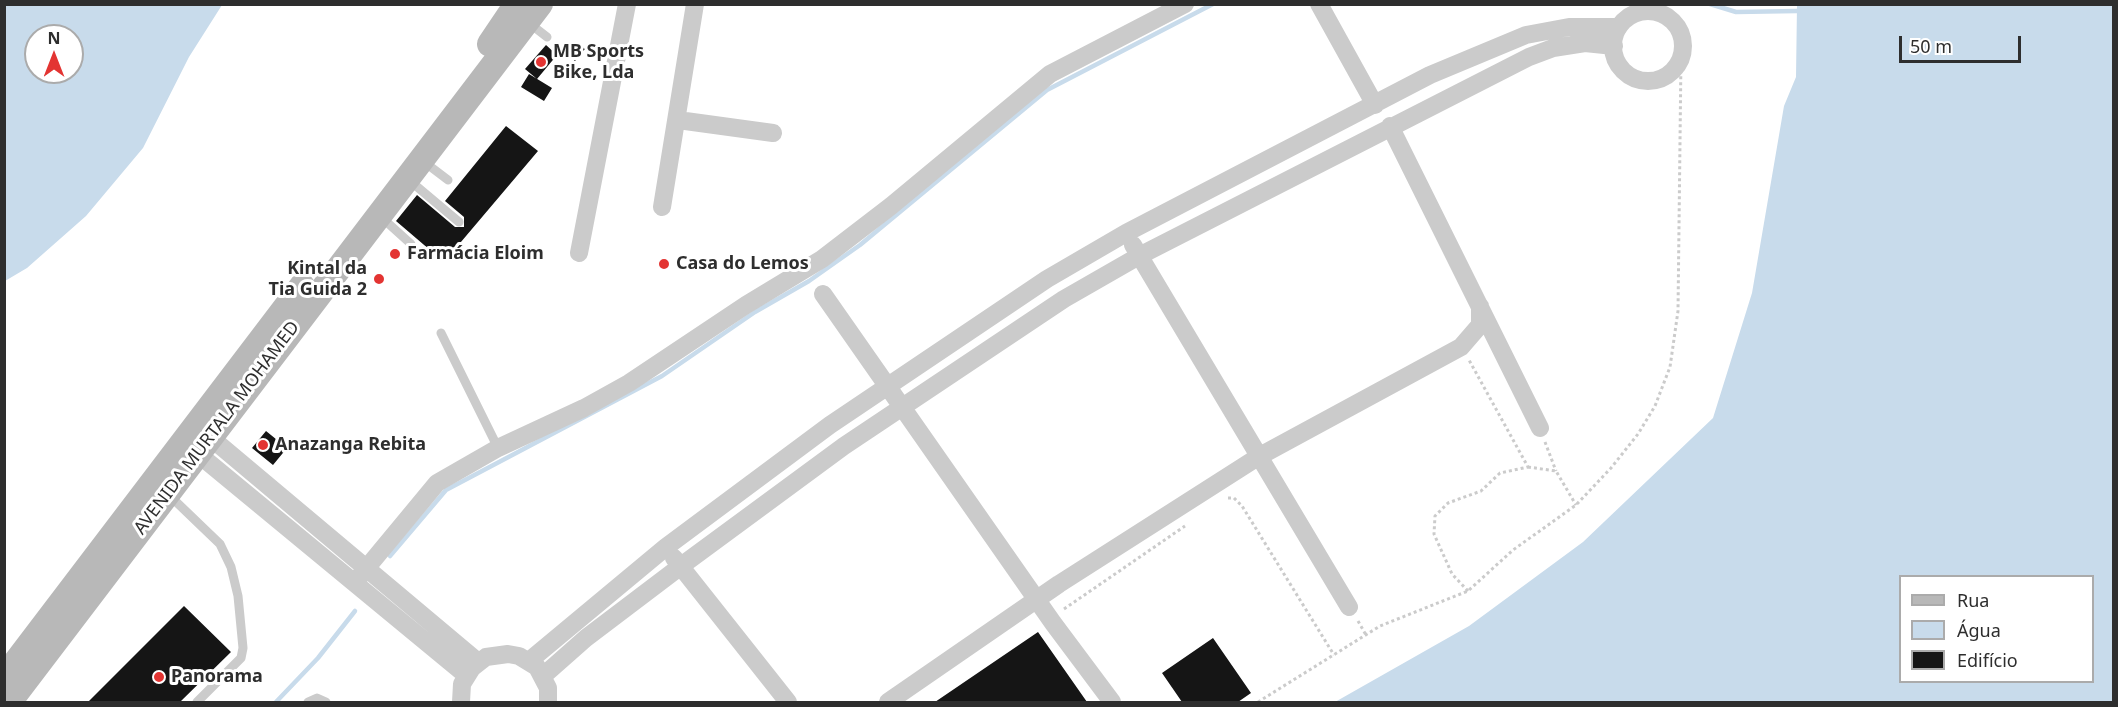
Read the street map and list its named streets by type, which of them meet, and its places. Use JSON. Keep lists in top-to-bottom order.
{
  "streets": {
    "street": ["AVENIDA MURTALA MOHAMED"]
  },
  "places": [
    "MB Sports Bike, Lda",
    "Farmácia Eloim",
    "Casa do Lemos",
    "Kintal da Tia Guida 2",
    "Anazanga Rebita",
    "Panorama"
  ],
  "legend": ["Rua", "Água", "Edifício"],
  "scale_bar": "50 m",
  "north": "top"
}
